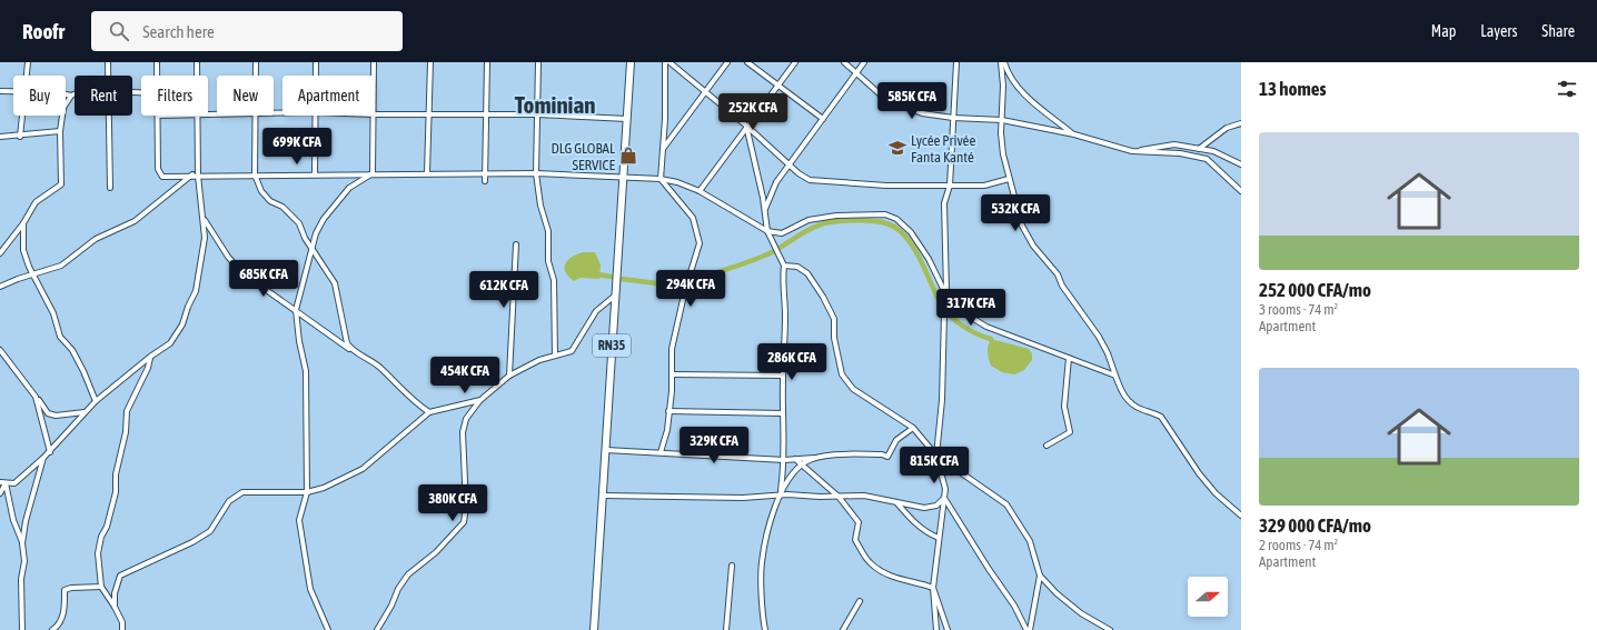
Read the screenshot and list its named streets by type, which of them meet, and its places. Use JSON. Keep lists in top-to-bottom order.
{
  "streets": {
    "main road": ["RN35"]
  },
  "districts": ["Tominian"],
  "places": {
    "school or university": ["Lycée Privée Fanta Kanté"],
    "shop": ["DLG GLOBAL SERVICE"]
  },
  "north": "right",
  "page": {
    "header": "Roofr",
    "search": "Search here",
    "nav": ["Map", "Layers", "Share"],
    "heading": "13 homes",
    "chip": [
      "Buy",
      "Rent",
      "Filters",
      "New",
      "Apartment"
    ],
    "price": [
      "585K CFA",
      "252K CFA",
      "699K CFA",
      "532K CFA",
      "685K CFA",
      "294K CFA",
      "612K CFA",
      "317K CFA",
      "286K CFA",
      "454K CFA",
      "329K CFA",
      "815K CFA",
      "380K CFA"
    ],
    "list": [
      {
        "name": "252 000 CFA/mo",
        "note": "3 rooms · 74 m² · Apartment"
      },
      {
        "name": "329 000 CFA/mo",
        "note": "2 rooms · 74 m² · Apartment"
      }
    ]
  }
}
